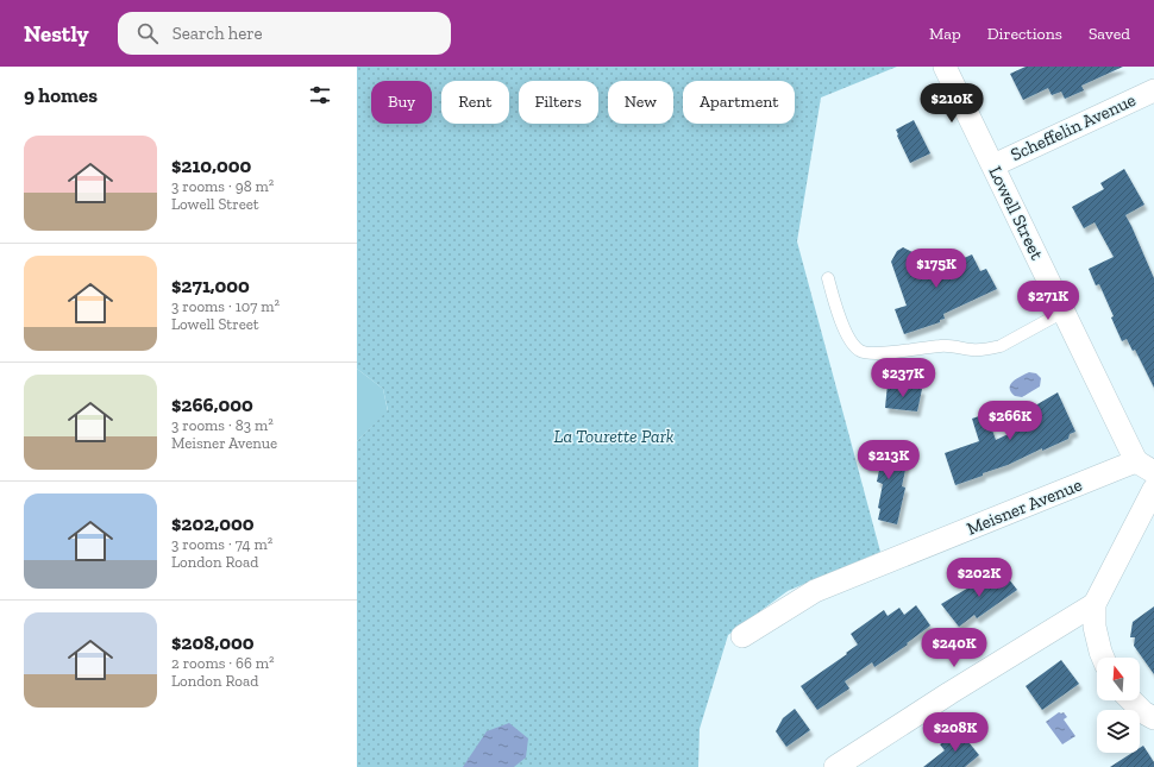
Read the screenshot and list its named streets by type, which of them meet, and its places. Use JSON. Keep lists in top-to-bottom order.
{
  "streets": {
    "street": ["Scheffelin Avenue", "Lowell Street", "Meisner Avenue"]
  },
  "crossings": [
    ["Scheffelin Avenue", "Lowell Street"],
    ["Lowell Street", "Meisner Avenue"]
  ],
  "parks": ["La Tourette Park"],
  "north": "top",
  "page": {
    "header": "Nestly",
    "search": "Search here",
    "nav": ["Map", "Directions", "Saved"],
    "heading": "9 homes",
    "chip": [
      "Buy",
      "Rent",
      "Filters",
      "New",
      "Apartment"
    ],
    "price": [
      "$210K",
      "$175K",
      "$271K",
      "$237K",
      "$266K",
      "$213K",
      "$202K",
      "$240K",
      "$208K"
    ],
    "list": [
      {
        "name": "$210,000",
        "note": "3 rooms · 98 m² · Lowell Street"
      },
      {
        "name": "$271,000",
        "note": "3 rooms · 107 m² · Lowell Street"
      },
      {
        "name": "$266,000",
        "note": "3 rooms · 83 m² · Meisner Avenue"
      },
      {
        "name": "$202,000",
        "note": "3 rooms · 74 m² · London Road"
      },
      {
        "name": "$208,000",
        "note": "2 rooms · 66 m² · London Road"
      }
    ]
  }
}
